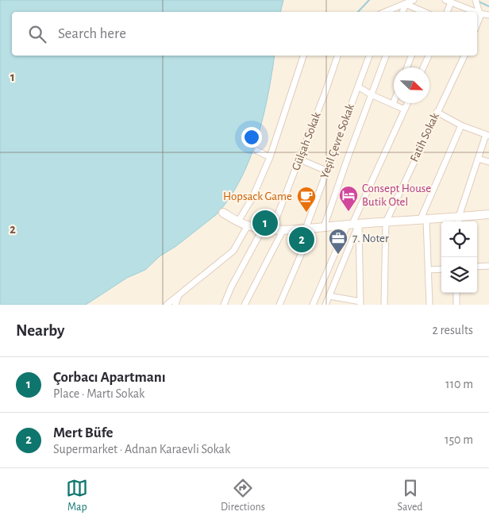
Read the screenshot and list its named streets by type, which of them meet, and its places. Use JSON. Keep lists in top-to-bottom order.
{
  "streets": {
    "street": ["Fatih Sokak", "Gülşah Sokak", "Yeşil Çevre Sokak"]
  },
  "places": {
    "hotel": ["Consept House Butik Otel"],
    "cafe": ["Hopsack Game"],
    "office": ["7. Noter"]
  },
  "north": "bottom right",
  "page": {
    "search": "Search here",
    "pins": ["1", "2"],
    "heading": ["Nearby", "2 results"],
    "list": [
      {
        "mark": "1",
        "name": "Çorbacı Apartmanı",
        "note": "Place · Martı Sokak",
        "value": "110 m"
      },
      {
        "mark": "2",
        "name": "Mert Büfe",
        "note": "Supermarket · Adnan Karaevli Sokak",
        "value": "150 m"
      }
    ],
    "nav": ["Map", "Directions", "Saved"]
  },
  "grid": {
    "rows": ["1", "2"]
  }
}
